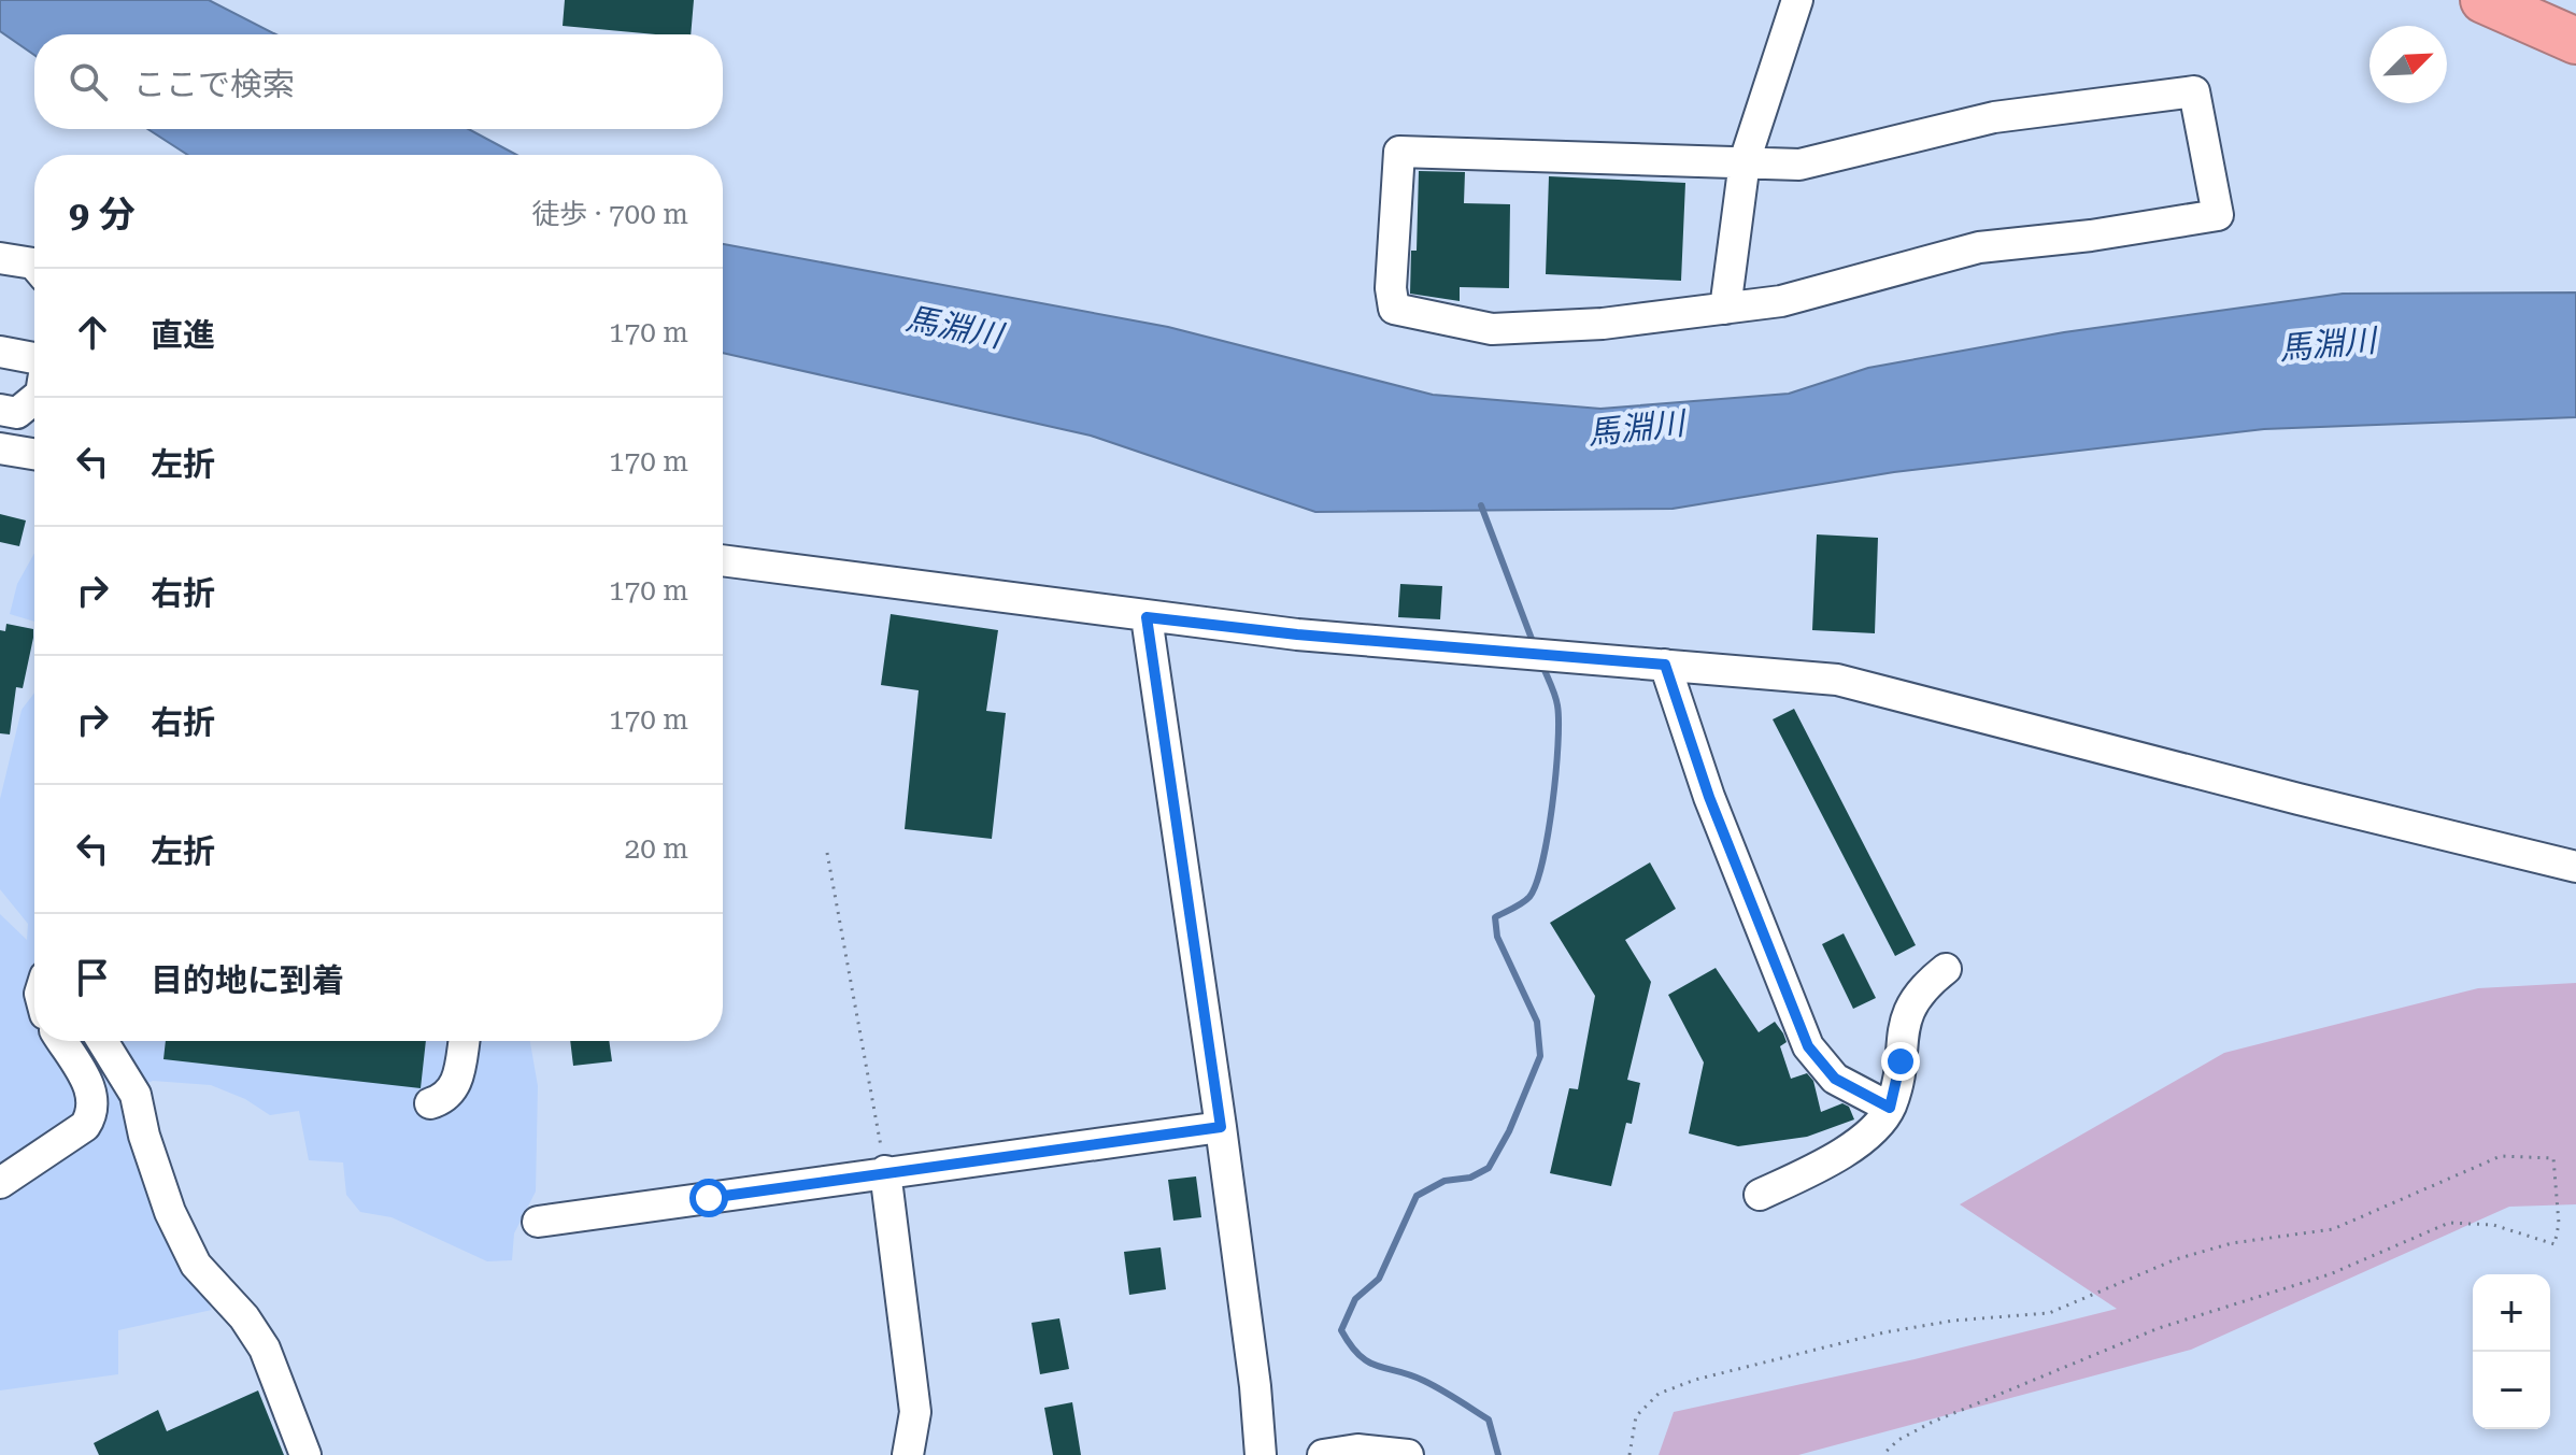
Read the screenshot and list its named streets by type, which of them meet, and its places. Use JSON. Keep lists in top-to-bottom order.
{
  "water": ["馬淵川"],
  "north": "top right",
  "page": {
    "search": "ここで検索",
    "heading": ["9 分", "徒歩 · 700 m"],
    "list": [
      ["直進", "170 m"],
      ["左折", "170 m"],
      ["右折", "170 m"],
      ["右折", "170 m"],
      ["左折", "20 m"],
      "目的地に到着"
    ],
    "map_buttons": ["+", "−"]
  }
}
